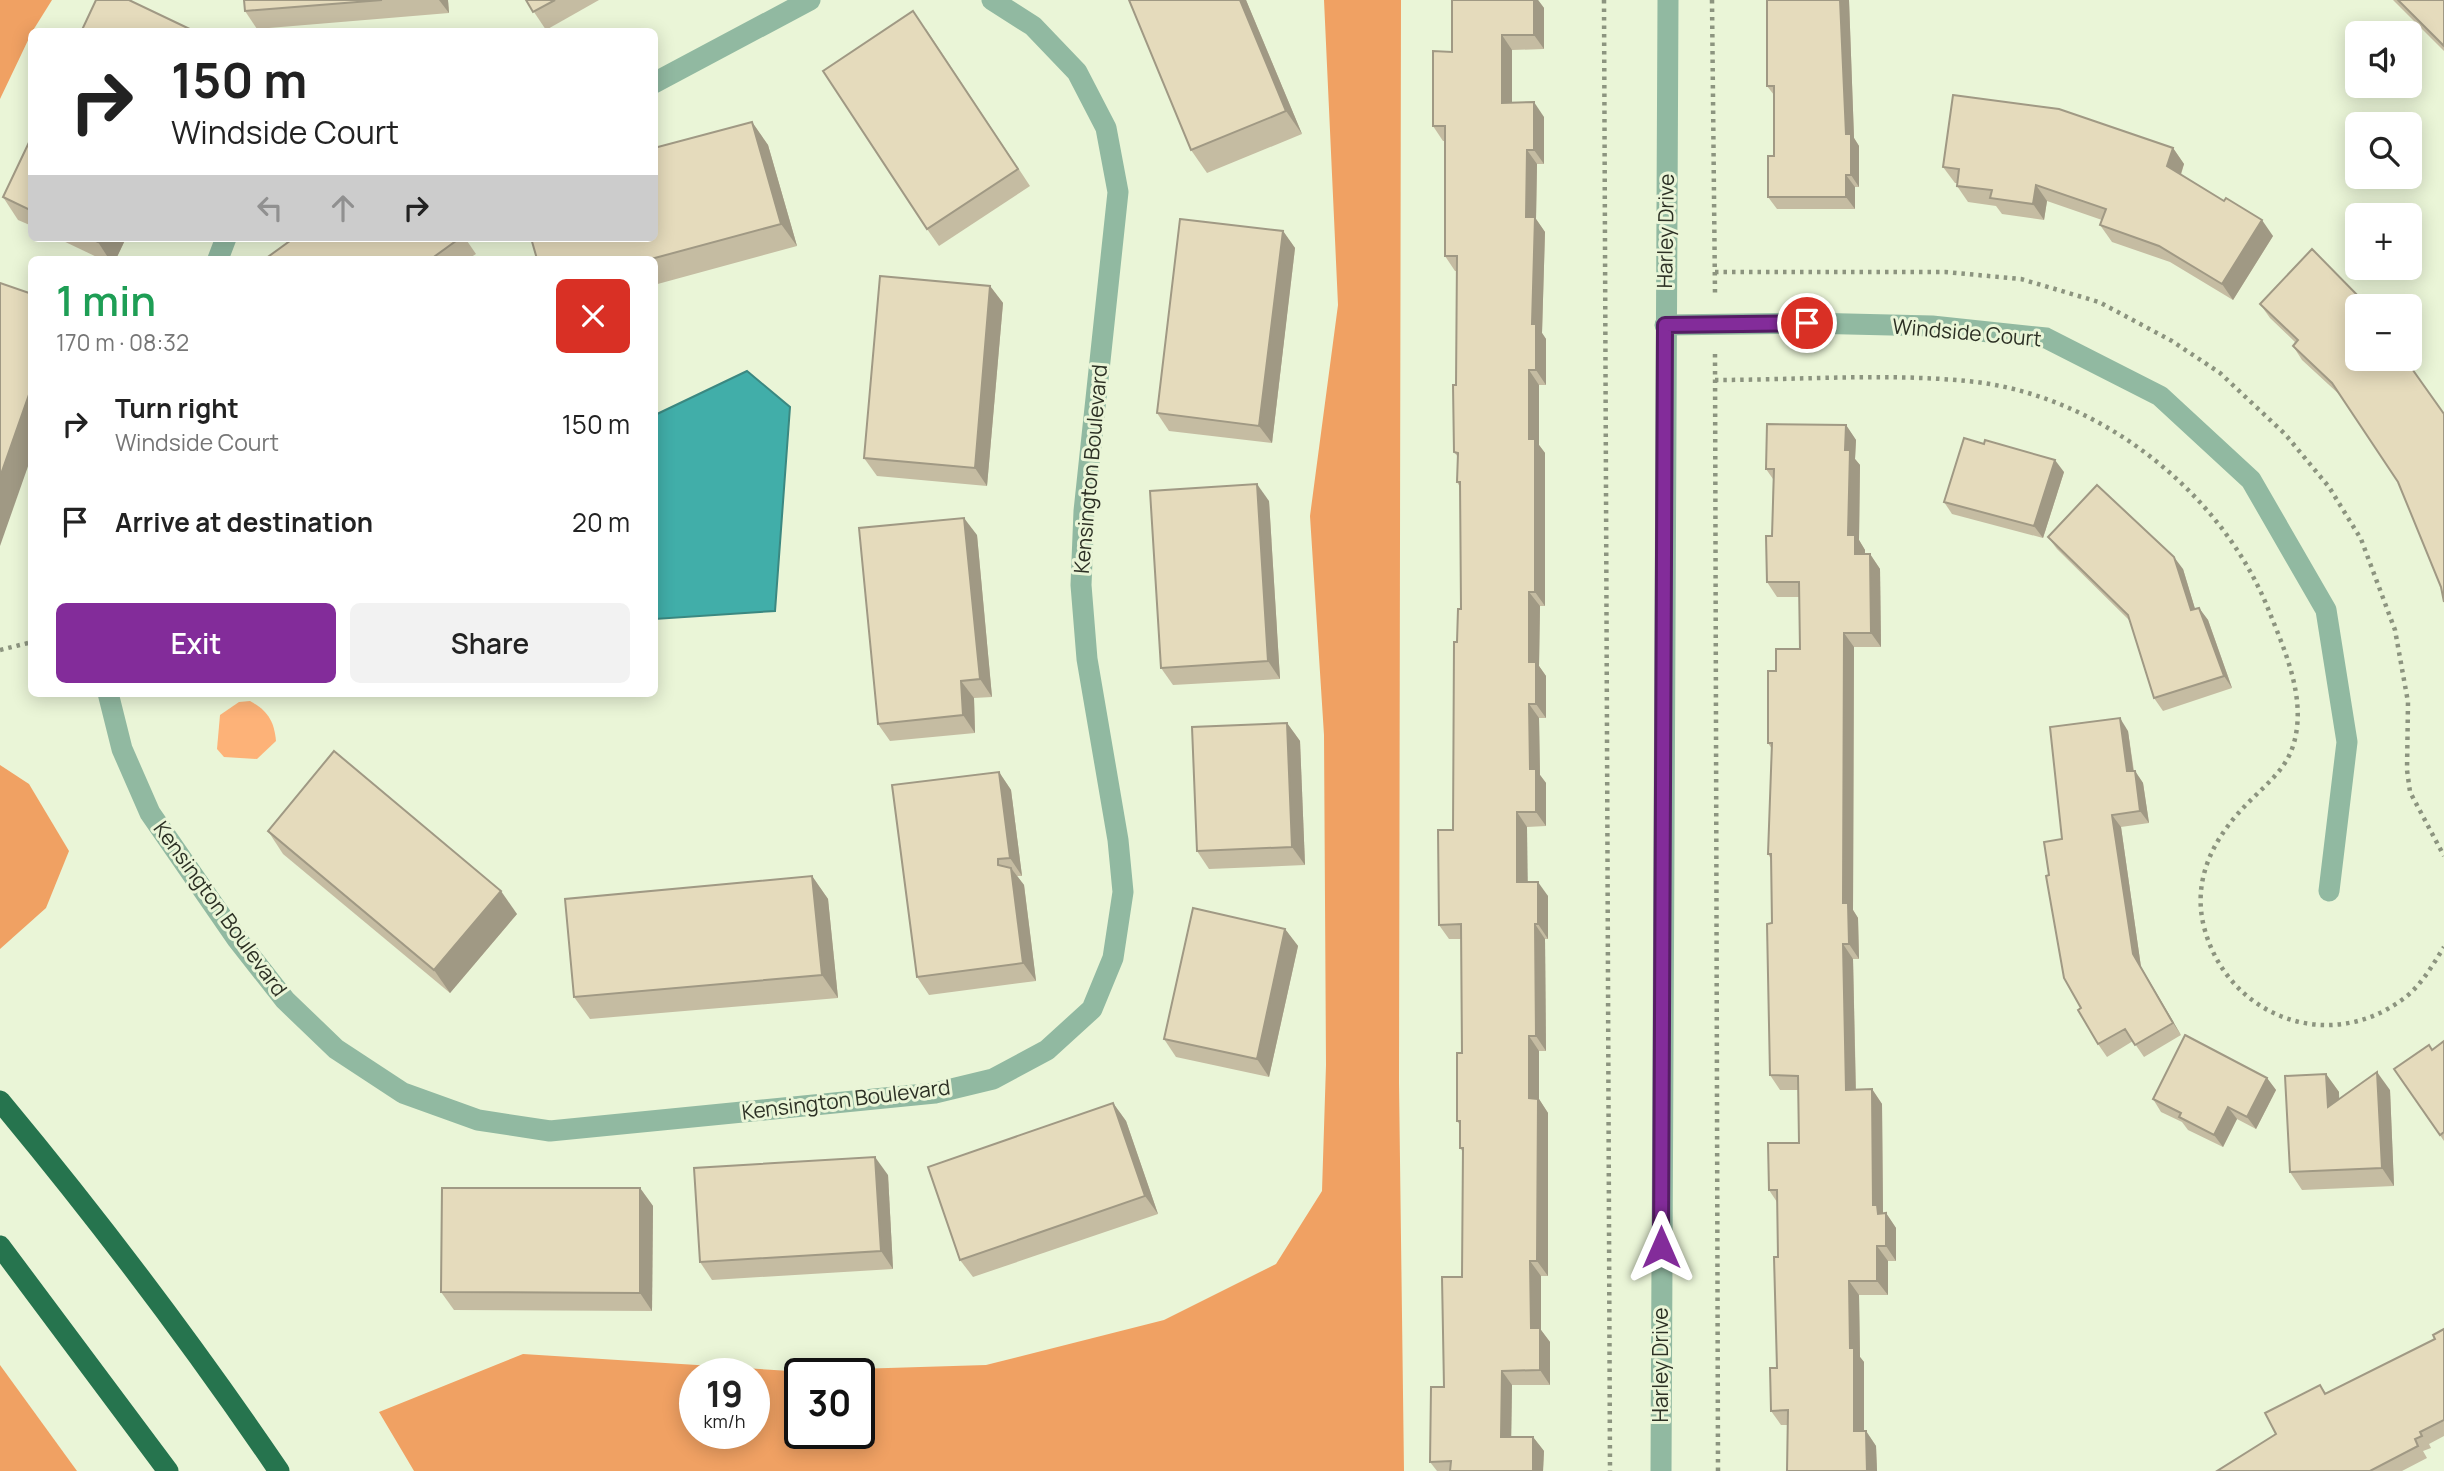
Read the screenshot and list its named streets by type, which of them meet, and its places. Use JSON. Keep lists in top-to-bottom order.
{
  "streets": {
    "street": ["Harley Drive", "Windside Court", "Kensington Boulevard"]
  },
  "crossings": [
    ["Harley Drive", "Windside Court"]
  ],
  "page": {
    "map_buttons": ["+", "−"],
    "turn": ["150 m", "Windside Court"],
    "heading": ["1 min", "170 m · 08:32"],
    "list": [
      {
        "name": "Turn right",
        "note": "Windside Court",
        "value": "150 m"
      },
      {
        "name": "Arrive at destination",
        "value": "20 m"
      }
    ],
    "buttons": ["Exit", "Share"],
    "speed": "19 km/h",
    "limit": "30"
  }
}
